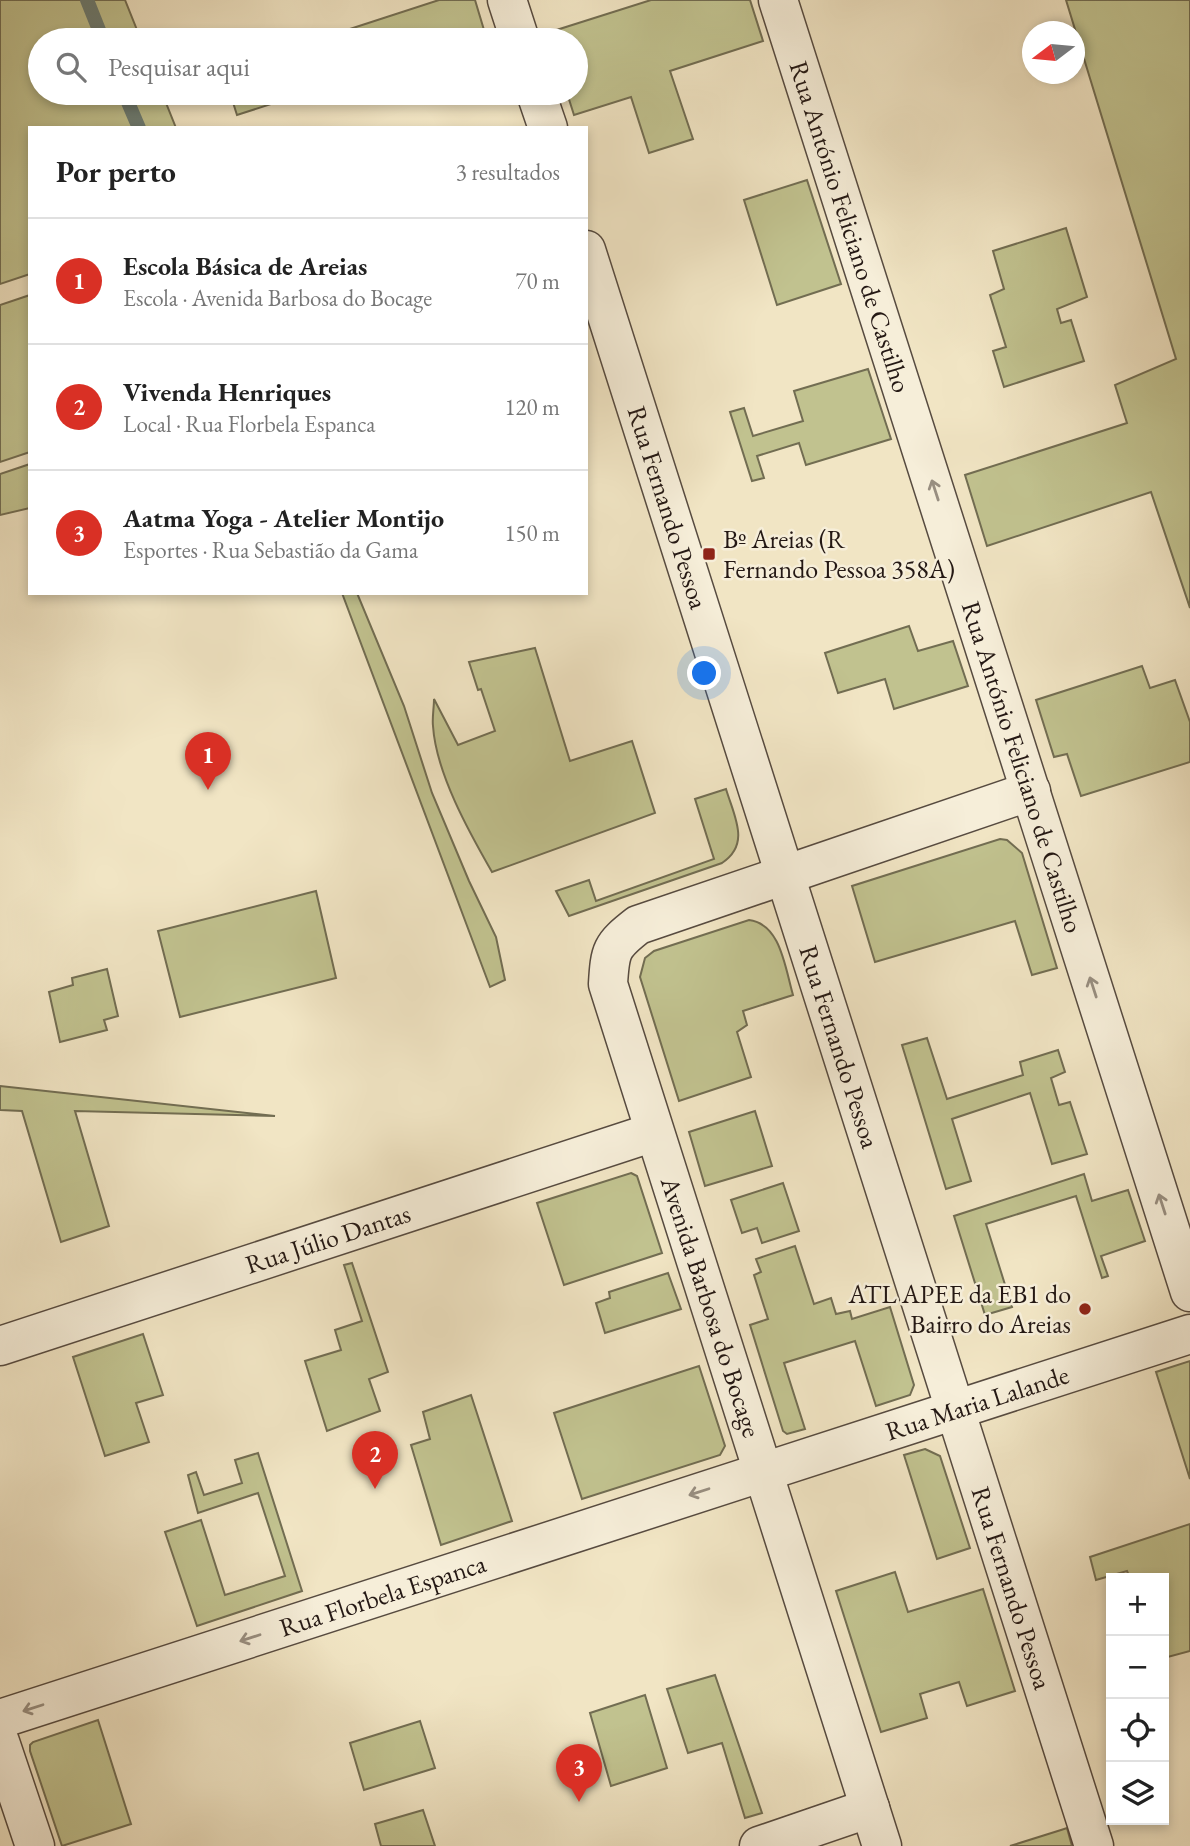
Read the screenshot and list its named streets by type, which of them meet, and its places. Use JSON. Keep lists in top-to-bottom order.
{
  "streets": {
    "street": [
      "Rua António Feliciano de Castilho",
      "Rua Fernando Pessoa",
      "Rua Júlio Dantas",
      "Avenida Barbosa do Bocage",
      "Rua Maria Lalande",
      "Rua Florbela Espanca"
    ]
  },
  "crossings": [
    ["Rua António Feliciano de Castilho", "Avenida Barbosa do Bocage"],
    ["Rua Fernando Pessoa", "Avenida Barbosa do Bocage"],
    ["Rua Fernando Pessoa", "Rua Maria Lalande"],
    ["Rua Júlio Dantas", "Avenida Barbosa do Bocage"],
    ["Avenida Barbosa do Bocage", "Rua Maria Lalande"],
    ["Avenida Barbosa do Bocage", "Rua Florbela Espanca"],
    ["Rua Maria Lalande", "Rua Florbela Espanca"]
  ],
  "one_way": ["Rua António Feliciano de Castilho", "Rua Florbela Espanca"],
  "places": {
    "transit": ["Bº Areias (R Fernando Pessoa 358A)"],
    "other": ["ATL APEE da EB1 do Bairro do Areias"]
  },
  "north": "left",
  "page": {
    "search": "Pesquisar aqui",
    "heading": ["Por perto", "3 resultados"],
    "list": [
      {
        "mark": "1",
        "name": "Escola Básica de Areias",
        "note": "Escola · Avenida Barbosa do Bocage",
        "value": "70 m"
      },
      {
        "mark": "2",
        "name": "Vivenda Henriques",
        "note": "Local · Rua Florbela Espanca",
        "value": "120 m"
      },
      {
        "mark": "3",
        "name": "Aatma Yoga - Atelier Montijo",
        "note": "Esportes · Rua Sebastião da Gama",
        "value": "150 m"
      }
    ],
    "pins": ["1", "2", "3"],
    "map_buttons": ["+", "−"]
  }
}
